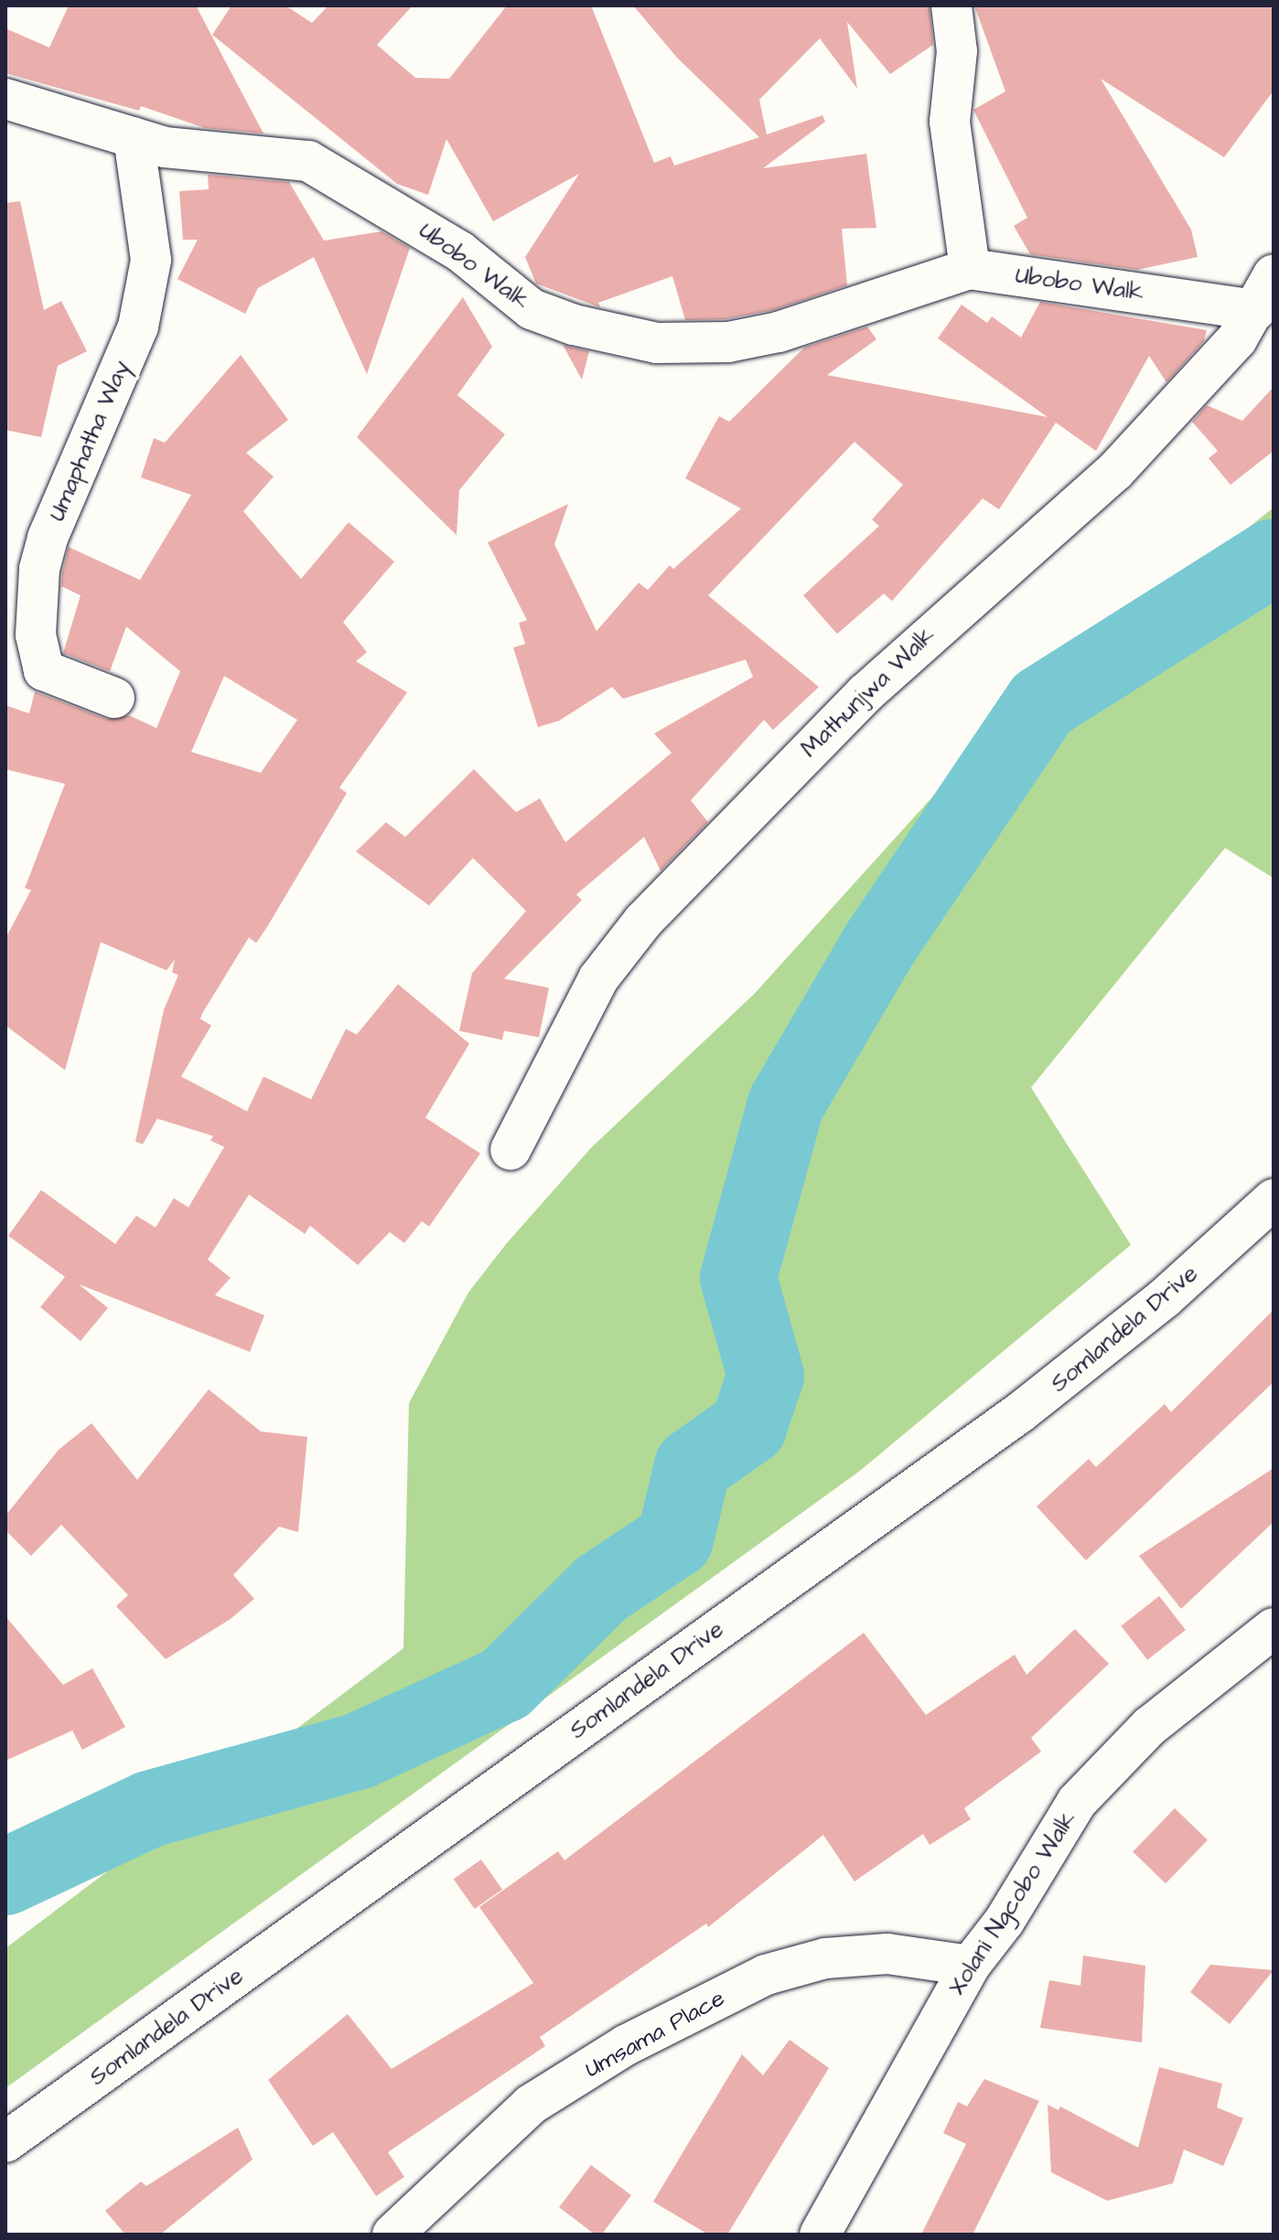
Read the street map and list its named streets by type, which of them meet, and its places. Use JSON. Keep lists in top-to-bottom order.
{
  "streets": {
    "street": [
      "Ubobo Walk",
      "Umaphatha Way",
      "Mathunjwa Walk",
      "Somlandela Drive",
      "Xolani Ngcobo Walk",
      "Umsama Place"
    ]
  },
  "crossings": [
    ["Ubobo Walk", "Umaphatha Way"],
    ["Ubobo Walk", "Mathunjwa Walk"],
    ["Xolani Ngcobo Walk", "Umsama Place"]
  ]
}
